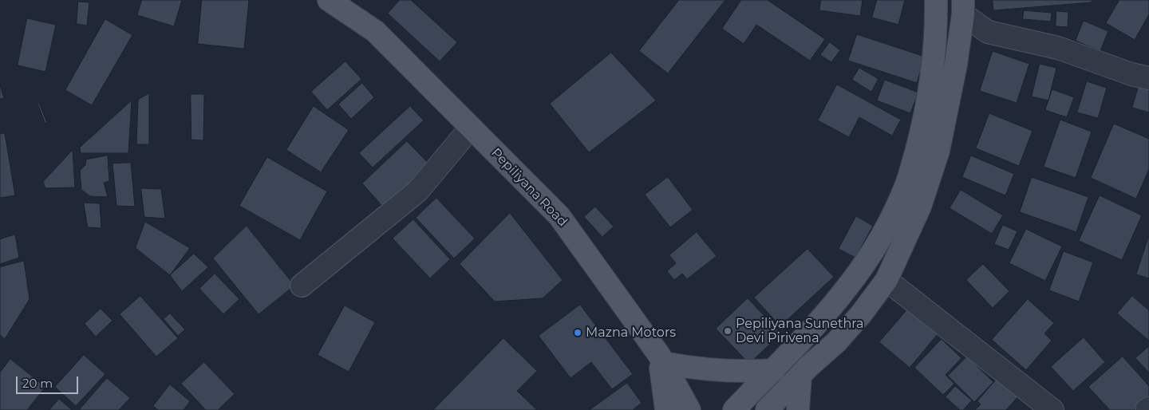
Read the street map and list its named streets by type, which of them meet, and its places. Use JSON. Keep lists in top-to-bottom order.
{
  "streets": {
    "main road": ["Pepiliyana Road"]
  },
  "places": ["Pepiliyana Sunethra Devi Pirivena", "Mazna Motors"],
  "scale_bar": "20 m"
}
